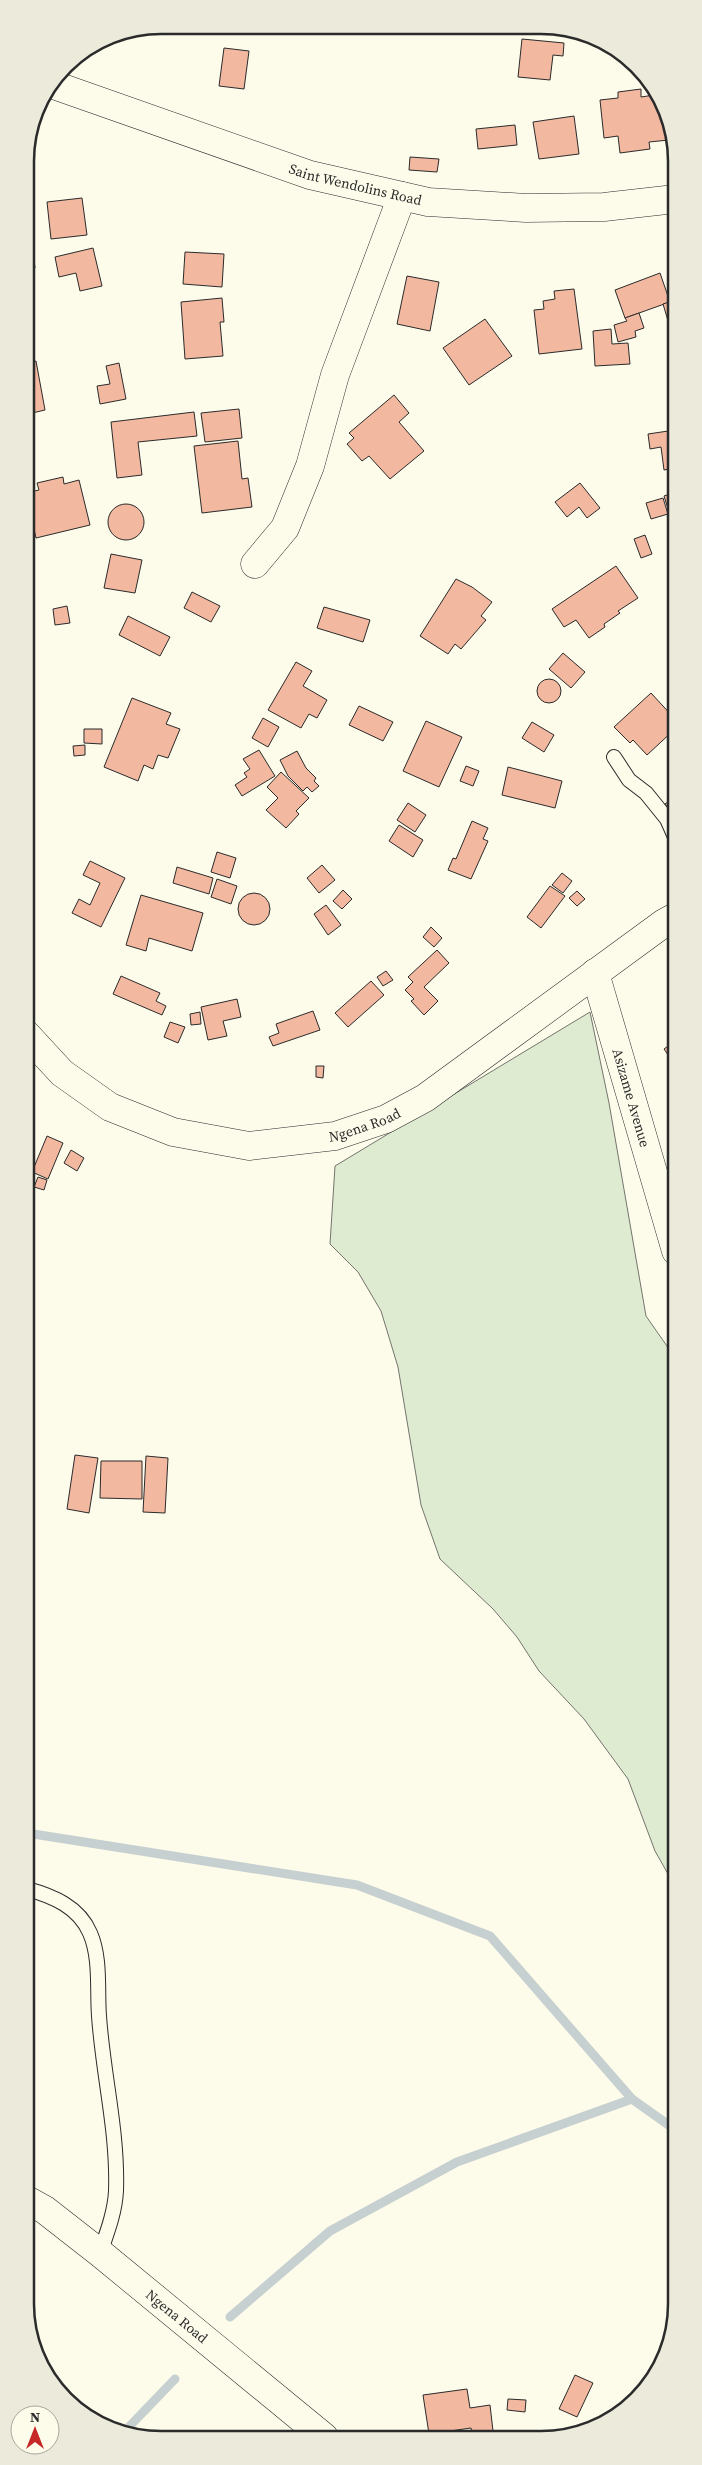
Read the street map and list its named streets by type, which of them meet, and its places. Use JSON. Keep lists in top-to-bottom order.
{
  "streets": {
    "street": ["Saint Wendolins Road", "Asizame Avenue", "Ngena Road"]
  },
  "crossings": [
    ["Asizame Avenue", "Ngena Road"]
  ],
  "north": "top"
}
